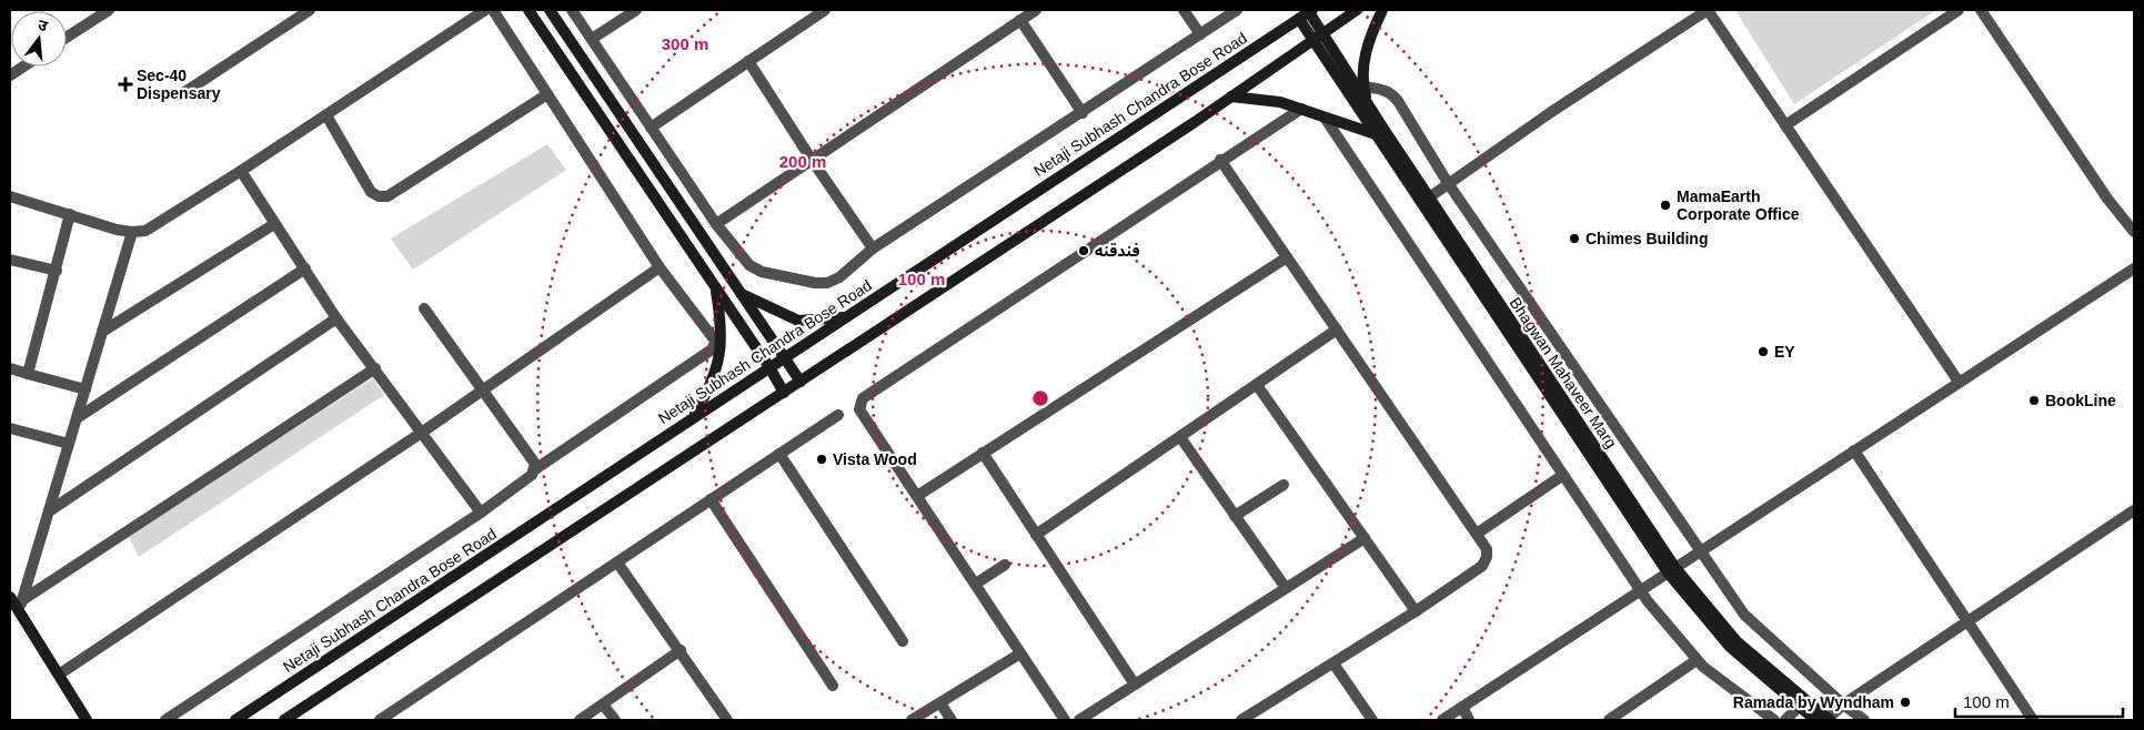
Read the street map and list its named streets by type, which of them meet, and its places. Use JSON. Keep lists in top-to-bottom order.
{
  "streets": {
    "main road": ["Netaji Subhash Chandra Bose Road", "Bhagwan Mahaveer Marg"]
  },
  "crossings": [
    ["Netaji Subhash Chandra Bose Road", "Bhagwan Mahaveer Marg"]
  ],
  "places": {
    "health": ["Sec-40 Dispensary"],
    "other": [
      "MamaEarth Corporate Office",
      "Chimes Building",
      "فندقنه",
      "EY",
      "BookLine",
      "Vista Wood",
      "Ramada by Wyndham"
    ]
  },
  "scale_bar": "100 m",
  "north": "top",
  "rings": ["300 m", "200 m", "100 m"]
}
